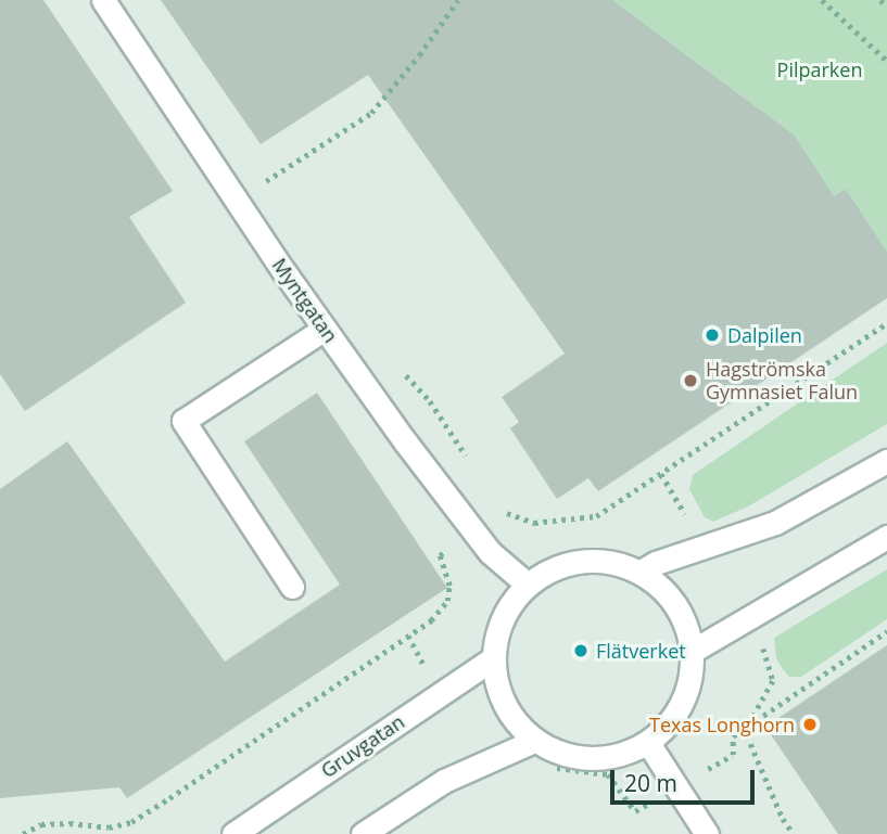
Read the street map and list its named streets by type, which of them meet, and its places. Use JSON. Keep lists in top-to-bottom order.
{
  "streets": {
    "main road": ["Myntgatan", "Gruvgatan"]
  },
  "crossings": [
    ["Myntgatan", "Gruvgatan"]
  ],
  "parks": ["Pilparken"],
  "places": [
    "Dalpilen",
    "Hagströmska Gymnasiet Falun",
    "Flätverket",
    "Texas Longhorn"
  ],
  "scale_bar": "20 m"
}
